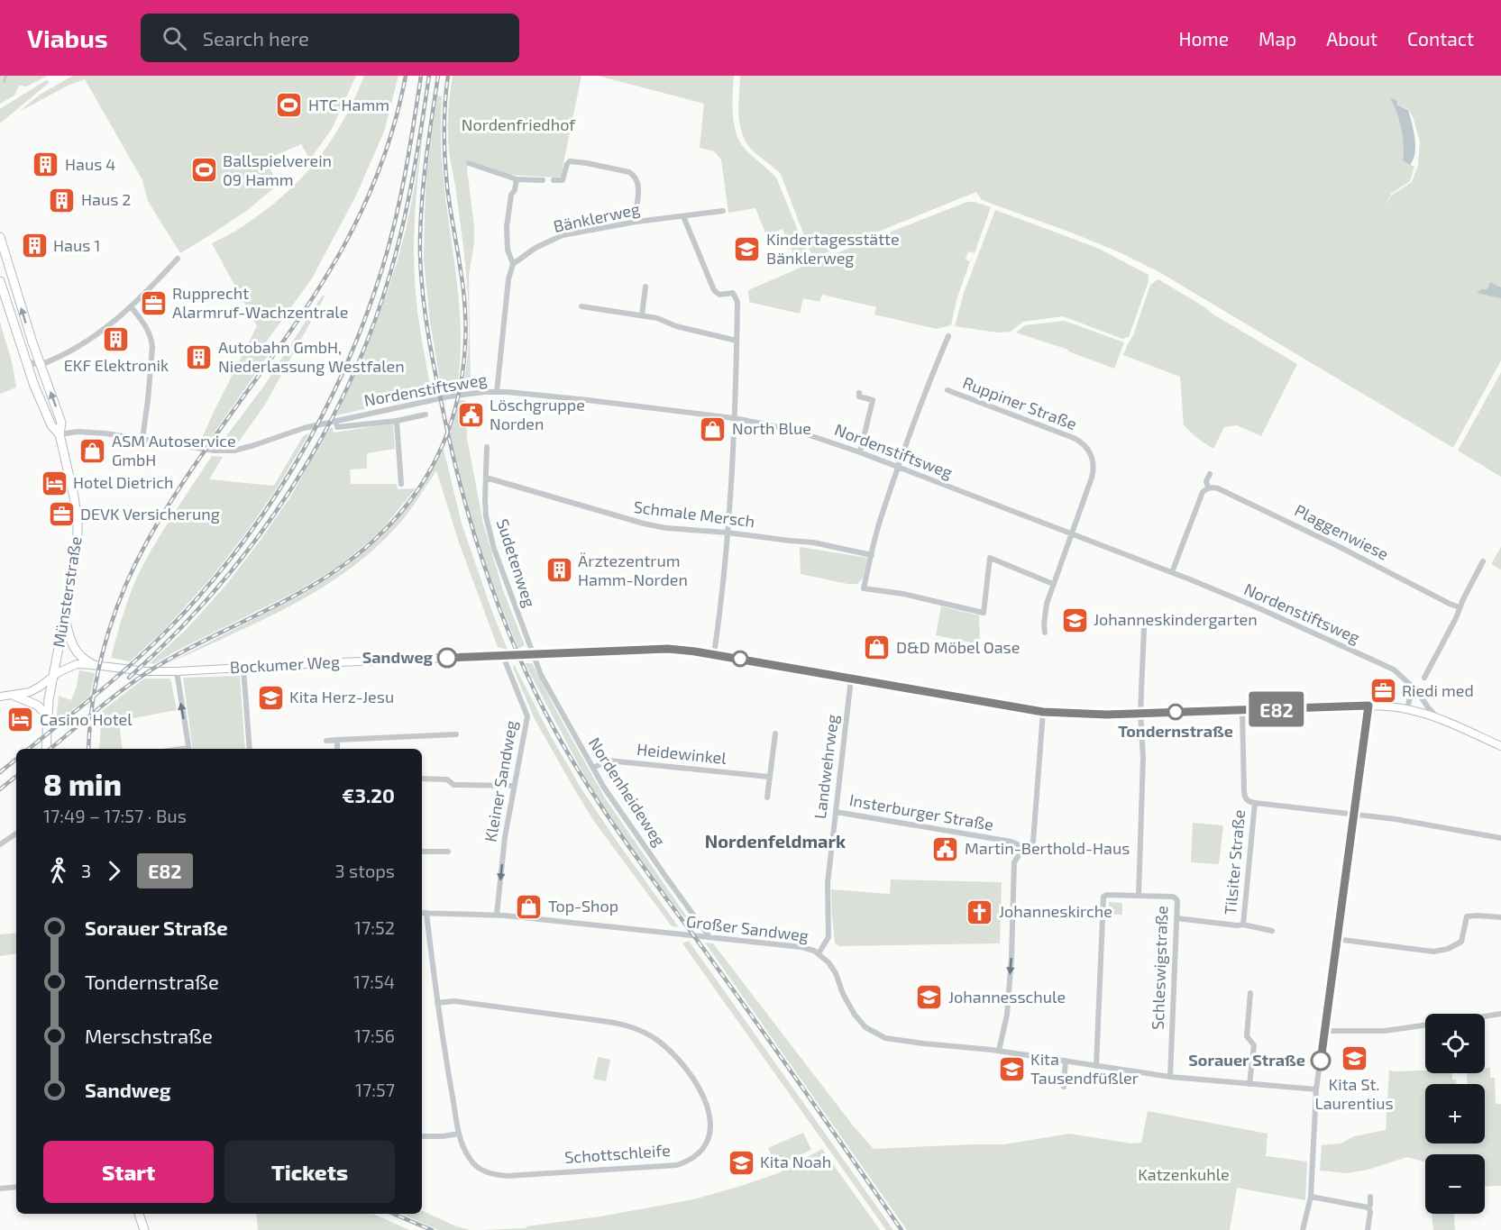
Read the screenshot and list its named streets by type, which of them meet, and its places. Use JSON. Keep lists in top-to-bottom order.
{
  "streets": {
    "main road": ["Münsterstraße", "Bockumer Weg"],
    "street": [
      "Bänklerweg",
      "Nordenstiftsweg",
      "Ruppiner Straße",
      "Schmale Mersch",
      "Plaggenwiese",
      "Sudetenweg",
      "Heidewinkel",
      "Landwehrweg",
      "Kleiner Sandweg",
      "Nordenheideweg",
      "Insterburger Straße",
      "Tilsiter Straße",
      "Großer Sandweg",
      "Schleswigstraße",
      "Schottschleife"
    ]
  },
  "crossings": [
    ["Nordenstiftsweg", "Ruppiner Straße"],
    ["Nordenstiftsweg", "Münsterstraße"],
    ["Nordenstiftsweg", "Bockumer Weg"],
    ["Schmale Mersch", "Sudetenweg"],
    ["Sudetenweg", "Bockumer Weg"],
    ["Sudetenweg", "Nordenheideweg"],
    ["Münsterstraße", "Bockumer Weg"],
    ["Bockumer Weg", "Landwehrweg"],
    ["Bockumer Weg", "Kleiner Sandweg"],
    ["Bockumer Weg", "Nordenheideweg"],
    ["Bockumer Weg", "Tilsiter Straße"],
    ["Heidewinkel", "Nordenheideweg"],
    ["Landwehrweg", "Insterburger Straße"],
    ["Landwehrweg", "Großer Sandweg"],
    ["Kleiner Sandweg", "Großer Sandweg"],
    ["Nordenheideweg", "Großer Sandweg"],
    ["Tilsiter Straße", "Schleswigstraße"],
    ["Großer Sandweg", "Schleswigstraße"],
    ["Großer Sandweg", "Schottschleife"]
  ],
  "one_way": ["Kleiner Sandweg"],
  "districts": ["Nordenfeldmark"],
  "parks": ["Nordenfriedhof", "Katzenkuhle"],
  "places": {
    "sports": ["HTC Hamm", "Ballspielverein 09 Hamm"],
    "building": [
      "Haus 4",
      "Haus 2",
      "Haus 1",
      "EKF Elektronik",
      "Autobahn GmbH, Niederlassung Westfalen",
      "Ärztezentrum Hamm-Norden"
    ],
    "school or university": [
      "Kindertagesstätte Bänklerweg",
      "Johanneskindergarten",
      "Kita Herz-Jesu",
      "Johannesschule",
      "Kita St. Laurentius",
      "Kita Tausendfüßler",
      "Kita Noah"
    ],
    "office": ["Rupprecht Alarmruf-Wachzentrale", "DEVK Versicherung", "Riedi med"],
    "public building": ["Löschgruppe Norden", "Martin-Berthold-Haus"],
    "shop": [
      "North Blue",
      "ASM Autoservice GmbH",
      "D&D Möbel Oase",
      "Top-Shop"
    ],
    "hotel": ["Hotel Dietrich", "Casino Hotel"],
    "other": ["Sandweg", "Tondernstraße", "Sorauer Straße"],
    "church": ["Johanneskirche"]
  },
  "lines": ["bus line E82"],
  "page": {
    "header": "Viabus",
    "search": "Search here",
    "nav": [
      "Home",
      "Map",
      "About",
      "Contact"
    ],
    "on_map": "E82",
    "heading": ["8 min", "17:49 – 17:57 · Bus", "€3.20"],
    "legs": ["3", "E82", "3 stops"],
    "list": [
      {
        "name": "Sorauer Straße",
        "value": "17:52"
      },
      {
        "name": "Tondernstraße",
        "value": "17:54"
      },
      {
        "name": "Merschstraße",
        "value": "17:56"
      },
      {
        "name": "Sandweg",
        "value": "17:57"
      }
    ],
    "map_buttons": ["+", "−"],
    "buttons": ["Start", "Tickets"]
  }
}
